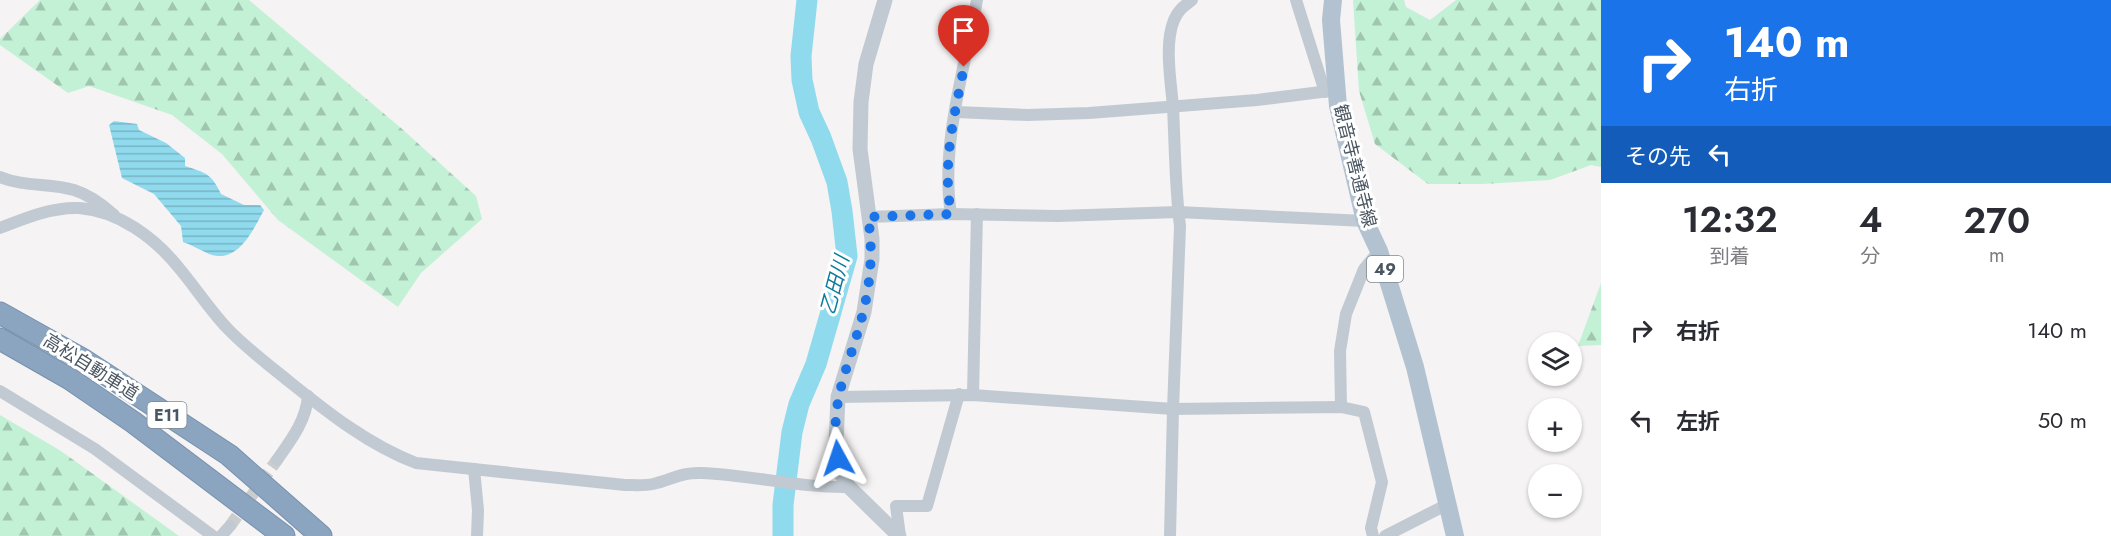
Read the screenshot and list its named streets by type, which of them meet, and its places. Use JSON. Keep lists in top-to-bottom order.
{
  "streets": {
    "highway": ["高松自動車道", "E11"],
    "main road": ["観音寺善通寺線", "49"]
  },
  "water": ["乙田川"],
  "page": {
    "turn": ["140 m", "右折"],
    "then": "その先",
    "eta": [
      "12:32",
      "到着",
      "4",
      "分",
      "270",
      "m"
    ],
    "list": [
      {
        "name": "右折",
        "value": "140 m"
      },
      {
        "name": "左折",
        "value": "50 m"
      }
    ],
    "map_buttons": ["+", "−"]
  }
}
